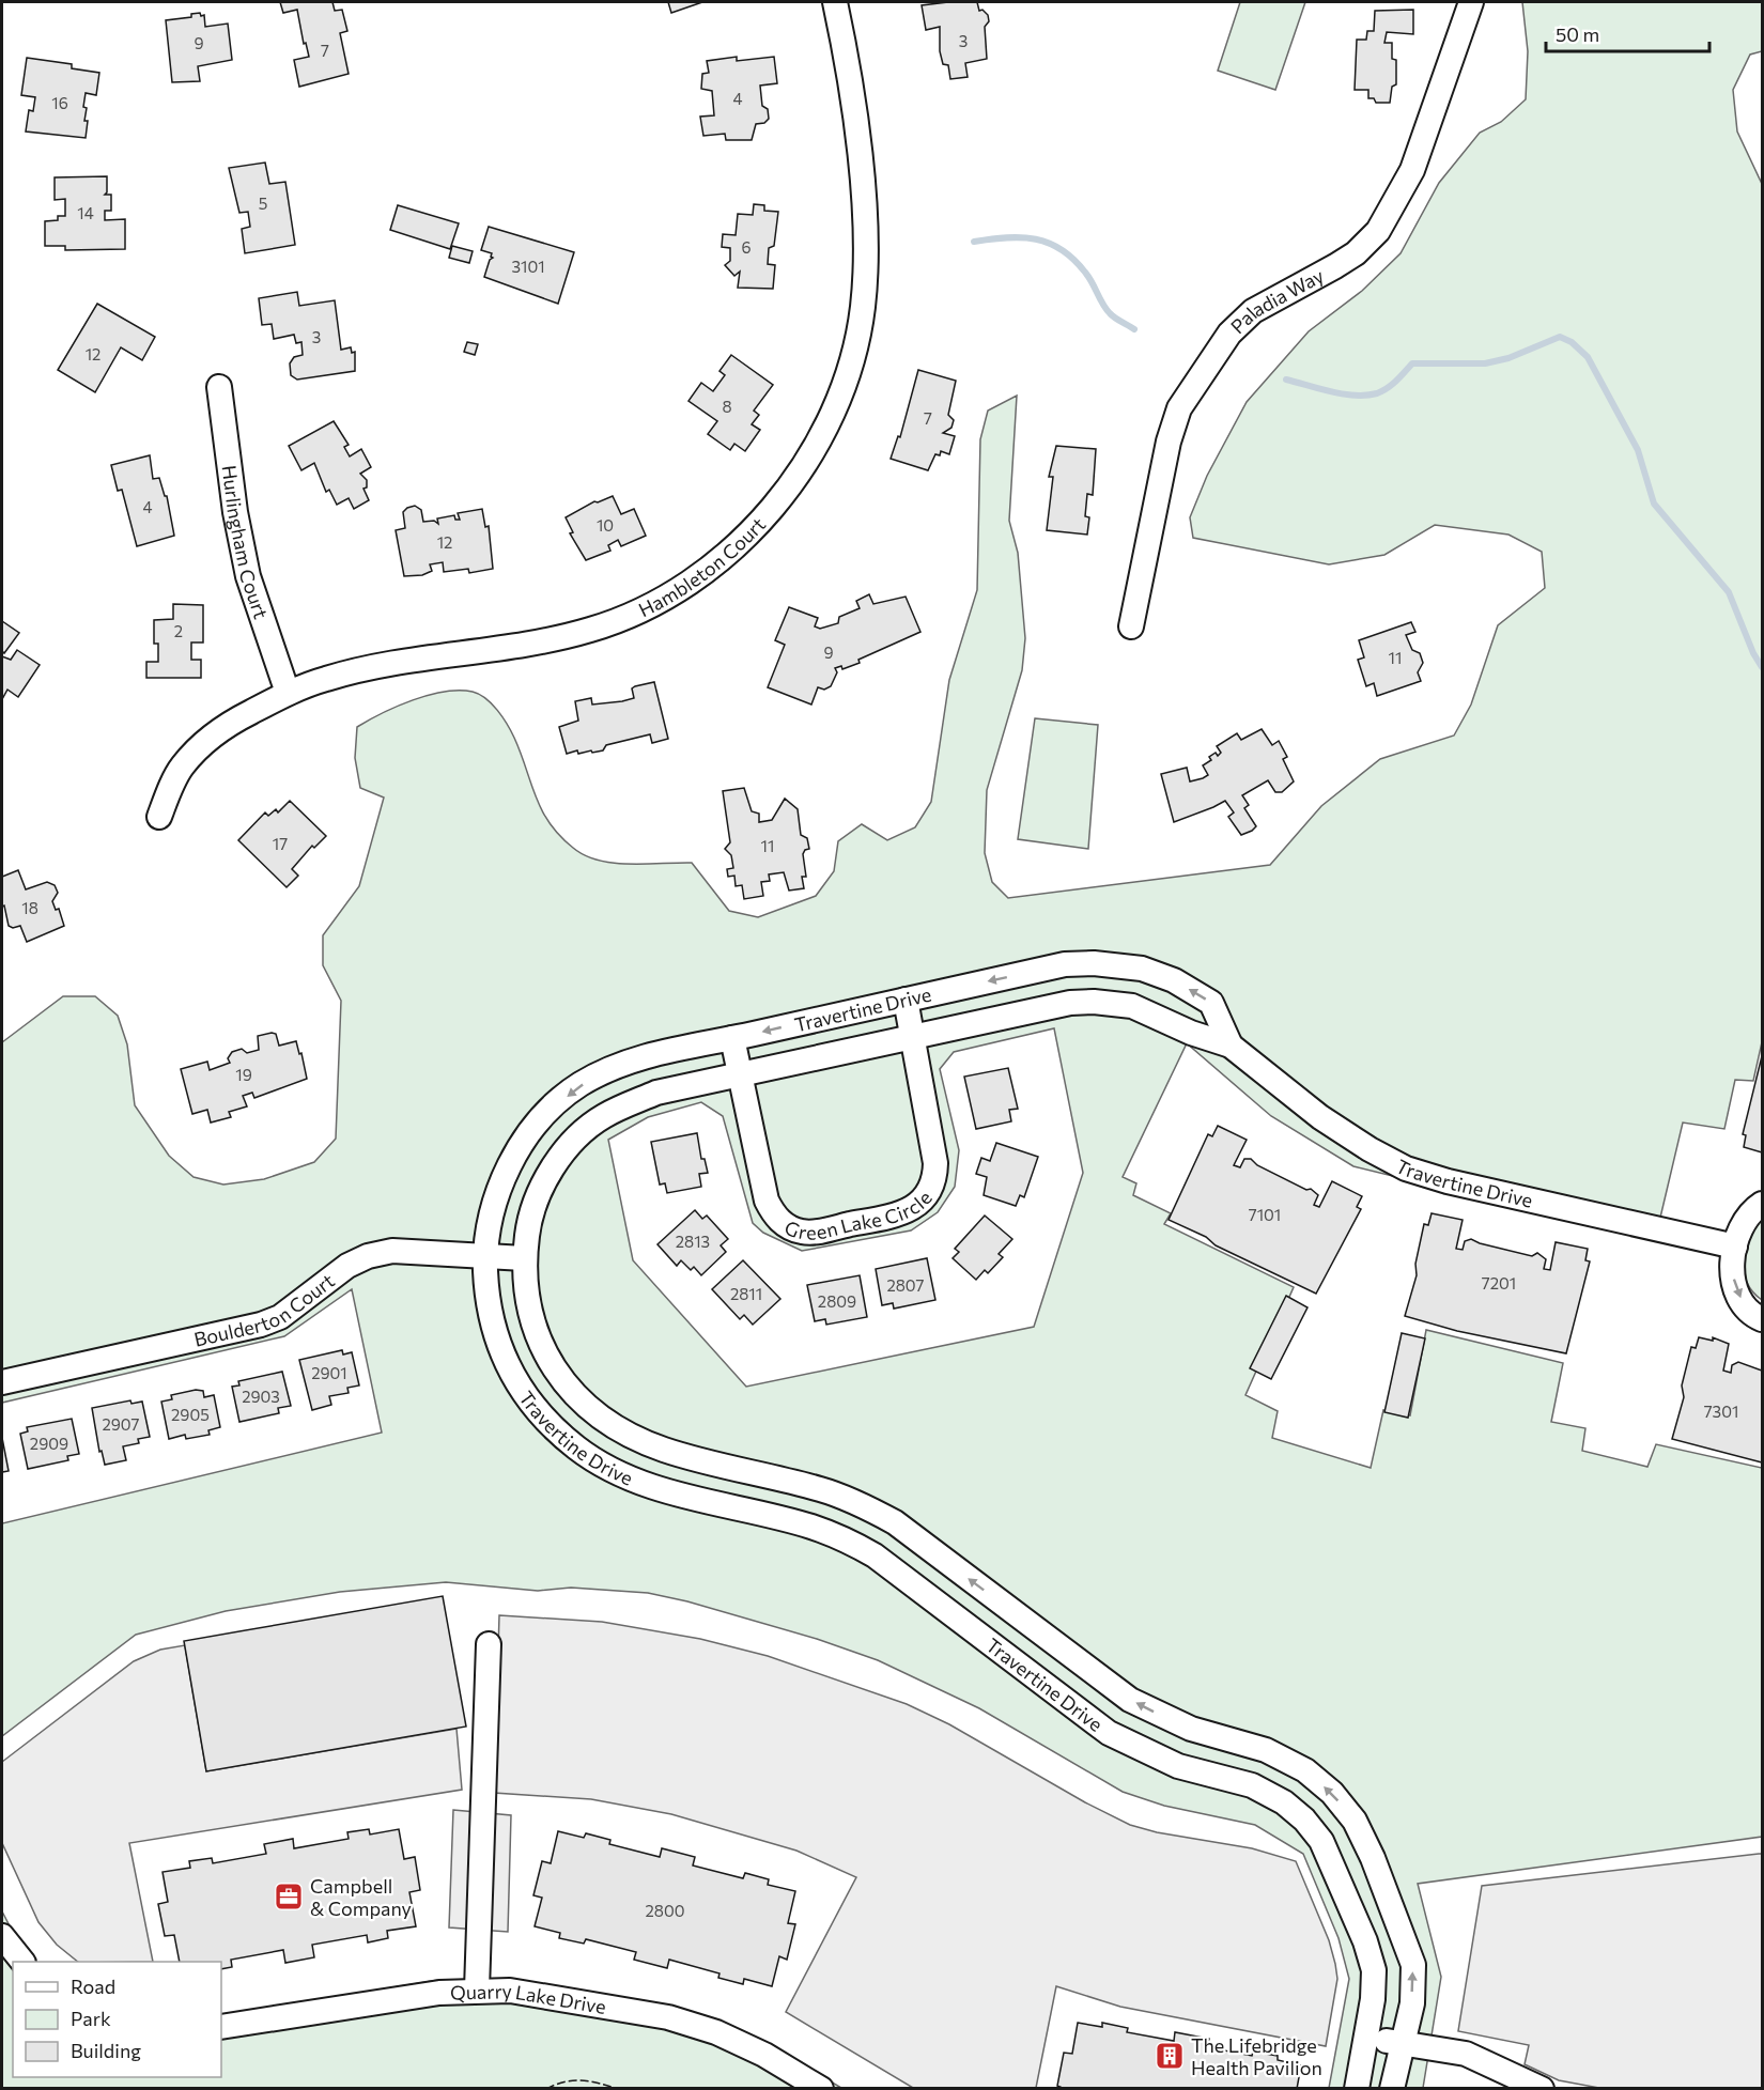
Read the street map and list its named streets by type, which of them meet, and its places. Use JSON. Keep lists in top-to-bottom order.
{
  "streets": {
    "street": [
      "Paladia Way",
      "Hurlingham Court",
      "Hambleton Court",
      "Travertine Drive",
      "Green Lake Circle",
      "Boulderton Court",
      "Quarry Lake Drive"
    ]
  },
  "crossings": [
    ["Hurlingham Court", "Hambleton Court"],
    ["Travertine Drive", "Green Lake Circle"],
    ["Travertine Drive", "Boulderton Court"]
  ],
  "places": {
    "office": ["Campbell & Company"],
    "building": ["The Lifebridge Health Pavilion"]
  },
  "house_numbers": [
    "3",
    "9",
    "7",
    "4",
    "16",
    "5",
    "14",
    "6",
    "3101",
    "3",
    "12",
    "8",
    "7",
    "4",
    "10",
    "12",
    "2",
    "9",
    "11",
    "17",
    "11",
    "18",
    "19",
    "7101",
    "2813",
    "7201",
    "2807",
    "2811",
    "2809",
    "2901",
    "2903",
    "7301",
    "2905",
    "2907",
    "2909",
    "2800"
  ],
  "legend": ["Road", "Park", "Building"],
  "scale_bar": "50 m"
}
